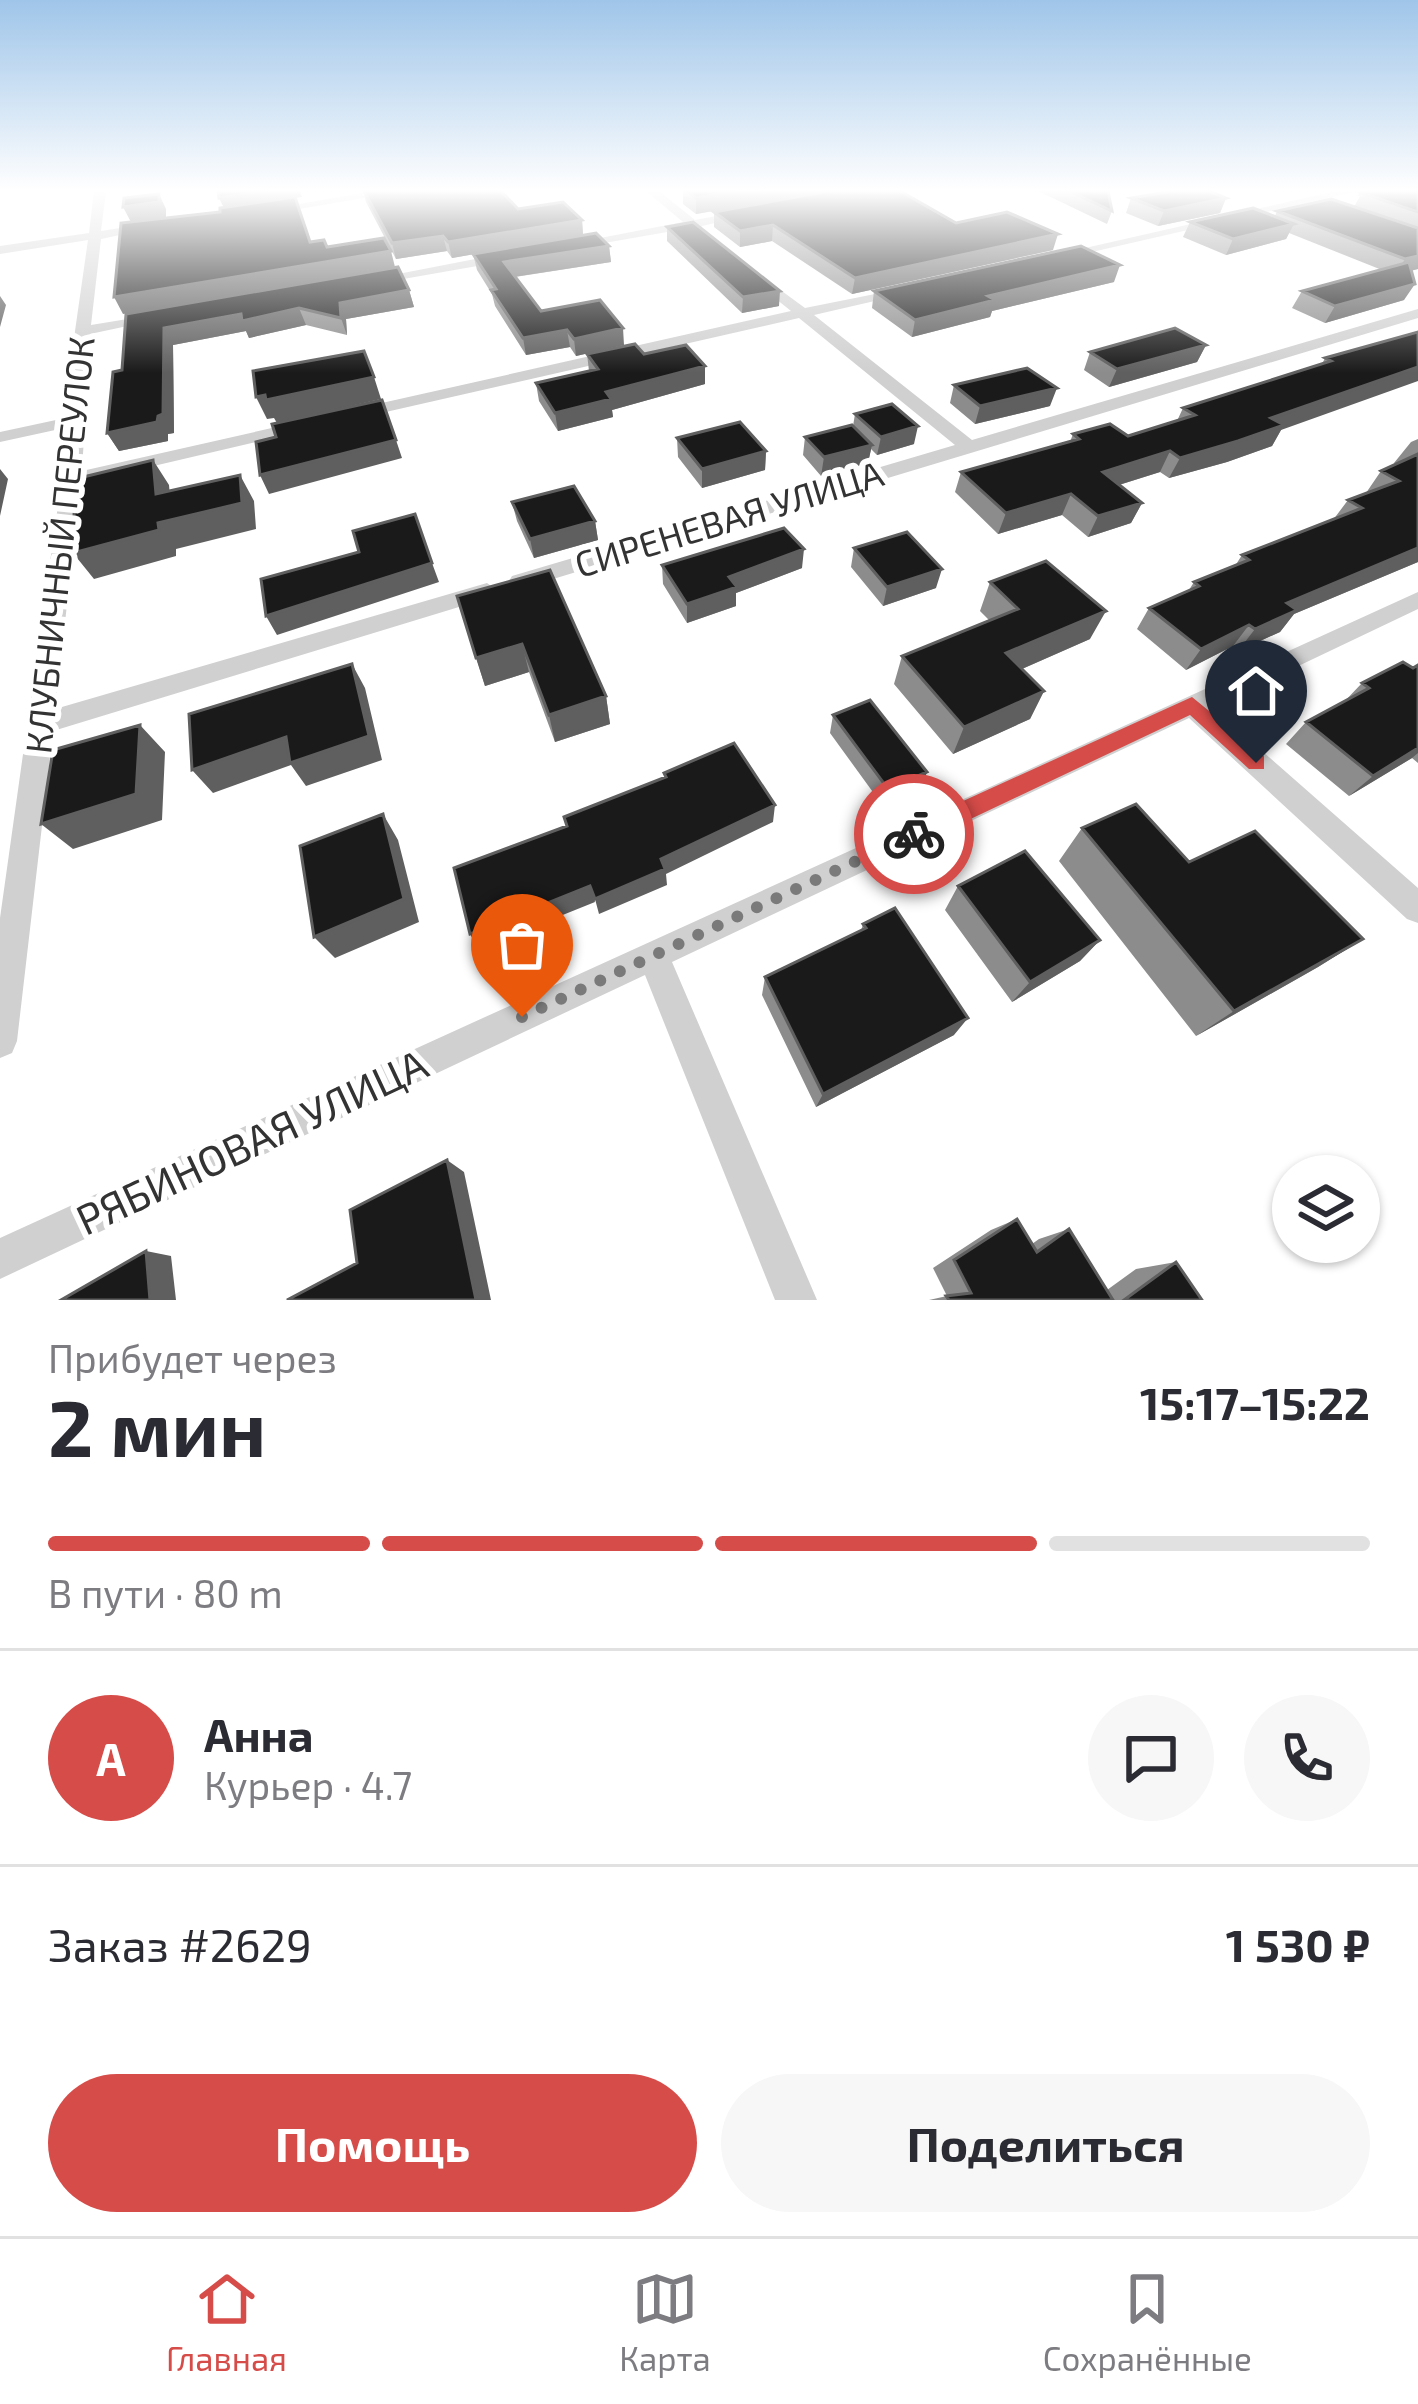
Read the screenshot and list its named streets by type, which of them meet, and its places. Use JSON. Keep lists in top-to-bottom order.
{
  "streets": {
    "street": ["СИРЕНЕВАЯ УЛИЦА", "КЛУБНИЧНЫЙ ПЕРЕУЛОК", "РЯБИНОВАЯ УЛИЦА"]
  },
  "crossings": [
    ["СИРЕНЕВАЯ УЛИЦА", "КЛУБНИЧНЫЙ ПЕРЕУЛОК"]
  ],
  "page": {
    "heading": ["2 мин", "Прибудет через", "15:17–15:22"],
    "panel": [
      "Анна",
      "Курьер · 4.7",
      "Заказ #2629",
      "1 530 ₽"
    ],
    "bar": "В пути · 80 m",
    "round": "А",
    "buttons": ["Помощь", "Поделиться"],
    "tabs": ["Главная", "Карта", "Сохранённые"]
  }
}
